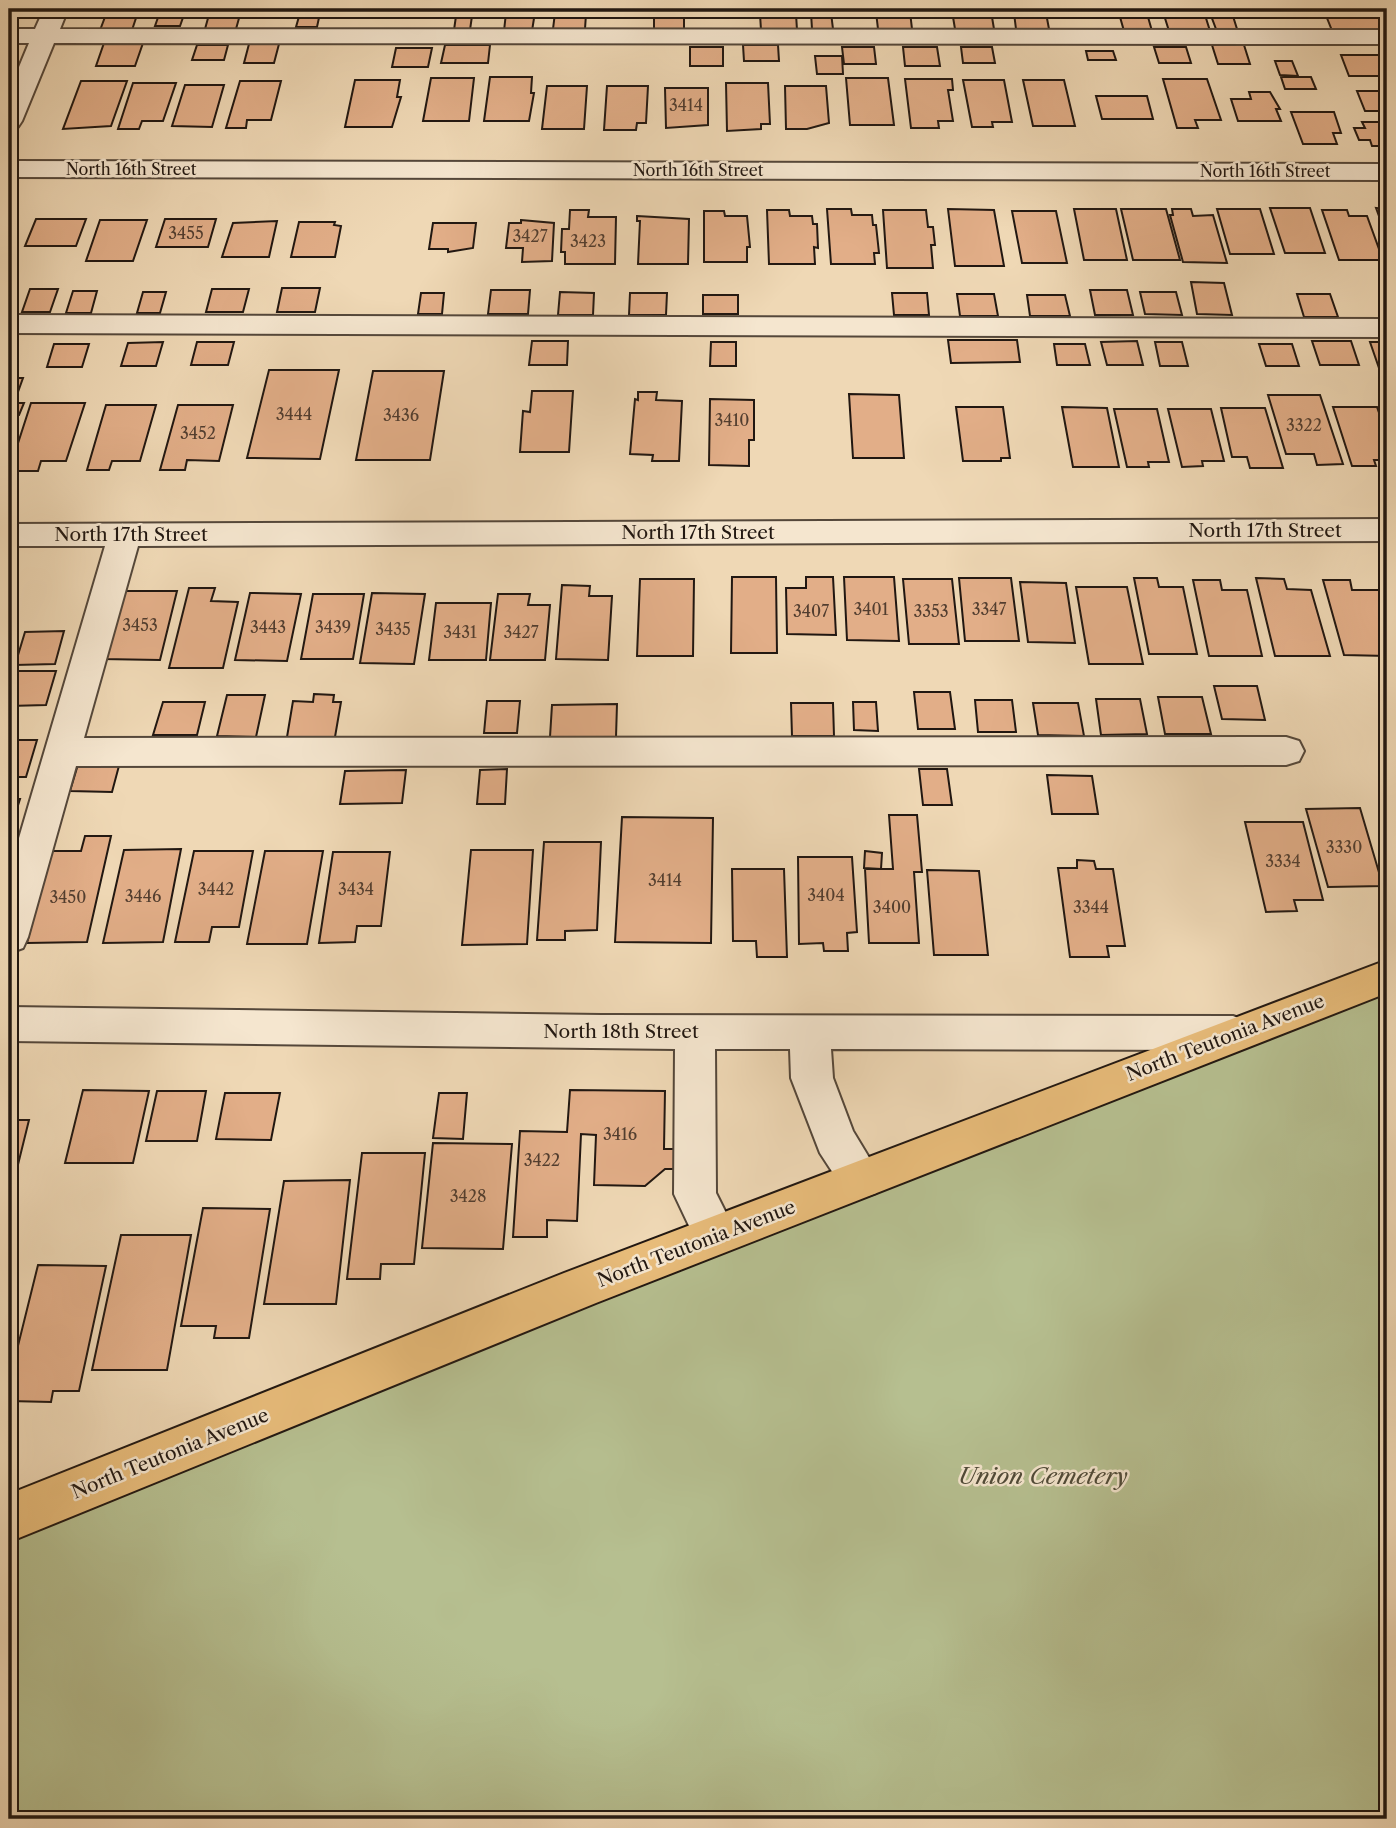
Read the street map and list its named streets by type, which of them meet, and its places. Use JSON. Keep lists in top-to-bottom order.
{
  "streets": {
    "main road": ["North Teutonia Avenue"],
    "street": ["North 16th Street", "North 17th Street", "North 18th Street"]
  },
  "crossings": [
    ["North 18th Street", "North Teutonia Avenue"]
  ],
  "parks": ["Union Cemetery"],
  "house_numbers": [
    "3414",
    "3455",
    "3427",
    "3423",
    "3444",
    "3436",
    "3410",
    "3322",
    "3452",
    "3401",
    "3347",
    "3407",
    "3353",
    "3453",
    "3443",
    "3439",
    "3435",
    "3431",
    "3427",
    "3330",
    "3334",
    "3414",
    "3442",
    "3434",
    "3404",
    "3446",
    "3450",
    "3400",
    "3344",
    "3416",
    "3422",
    "3428"
  ]
}
